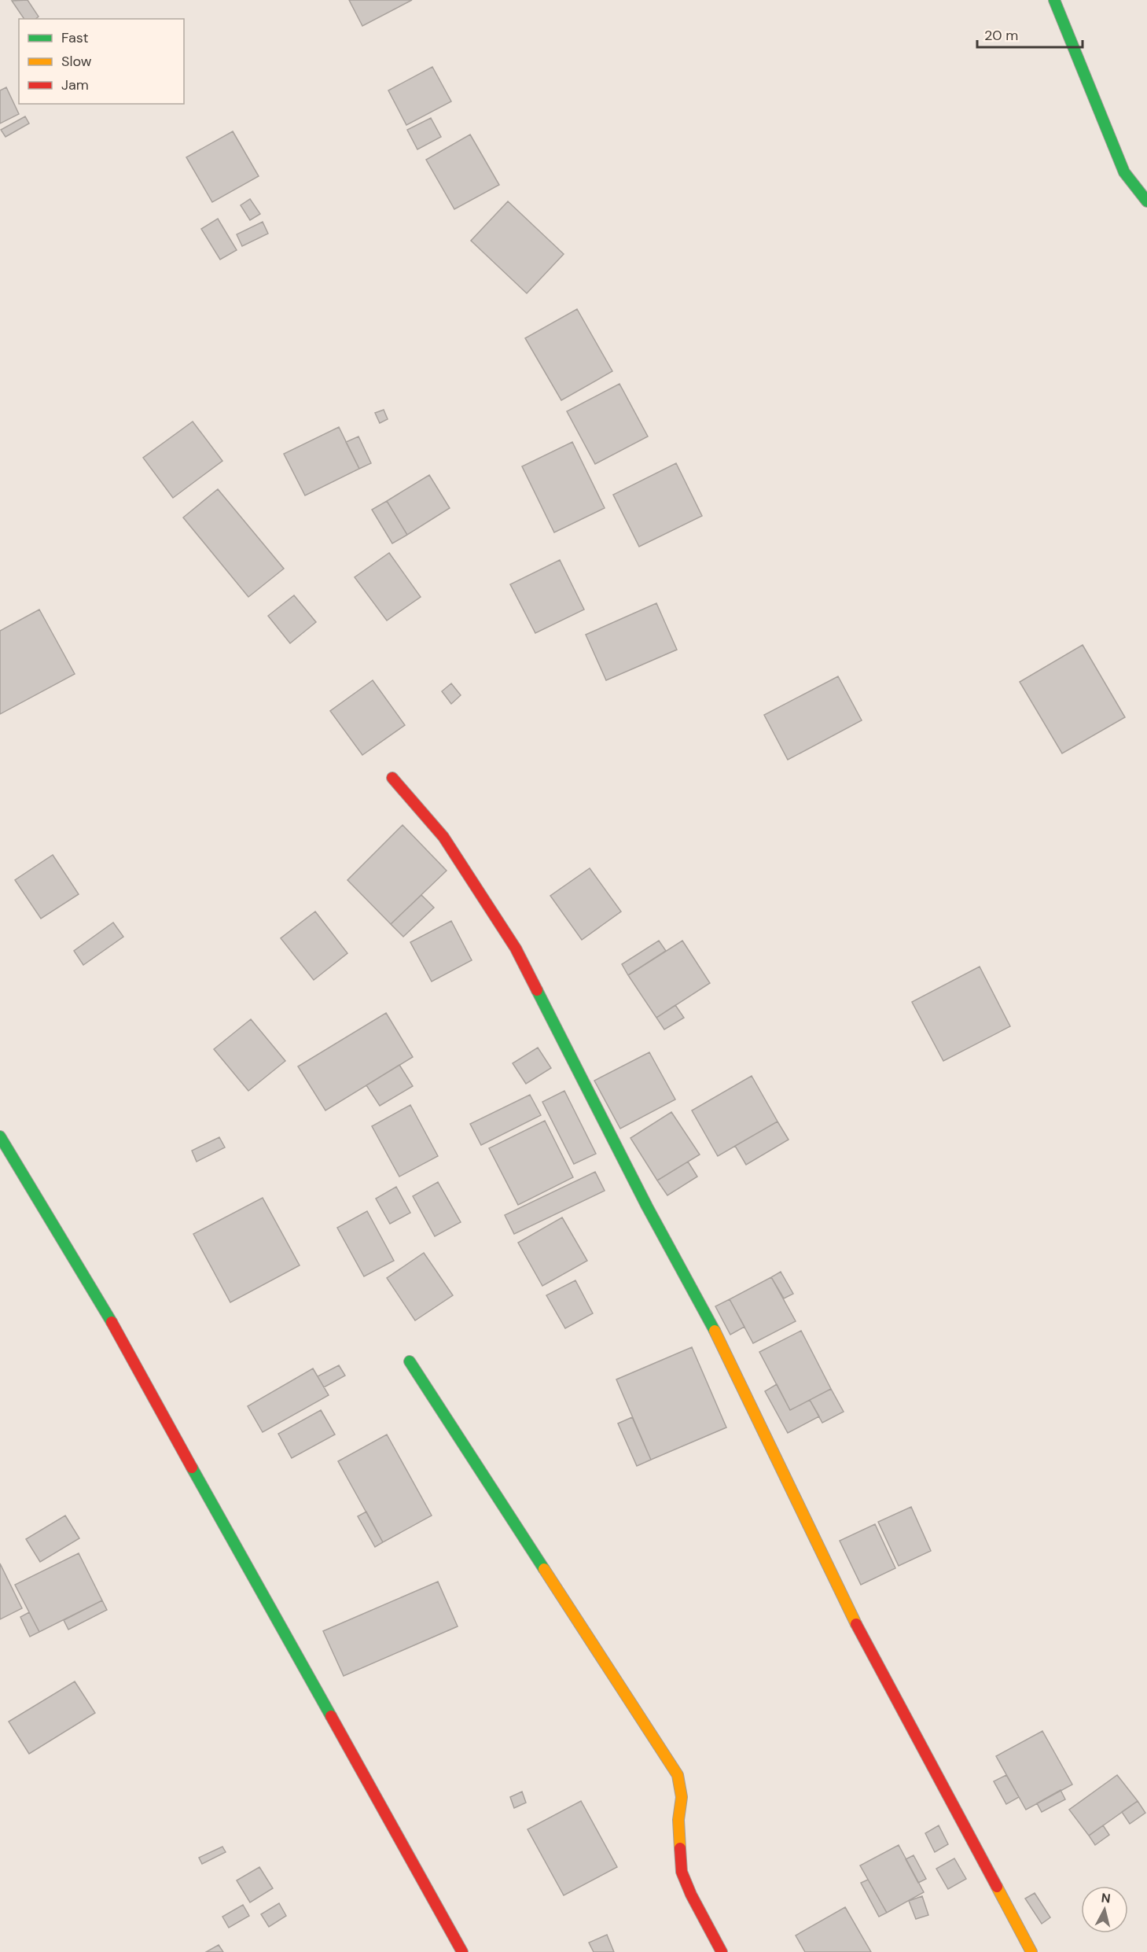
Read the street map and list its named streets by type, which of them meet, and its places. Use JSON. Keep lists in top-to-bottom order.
{
  "legend": ["Fast", "Slow", "Jam"],
  "scale_bar": "20 m",
  "north": "top"
}
